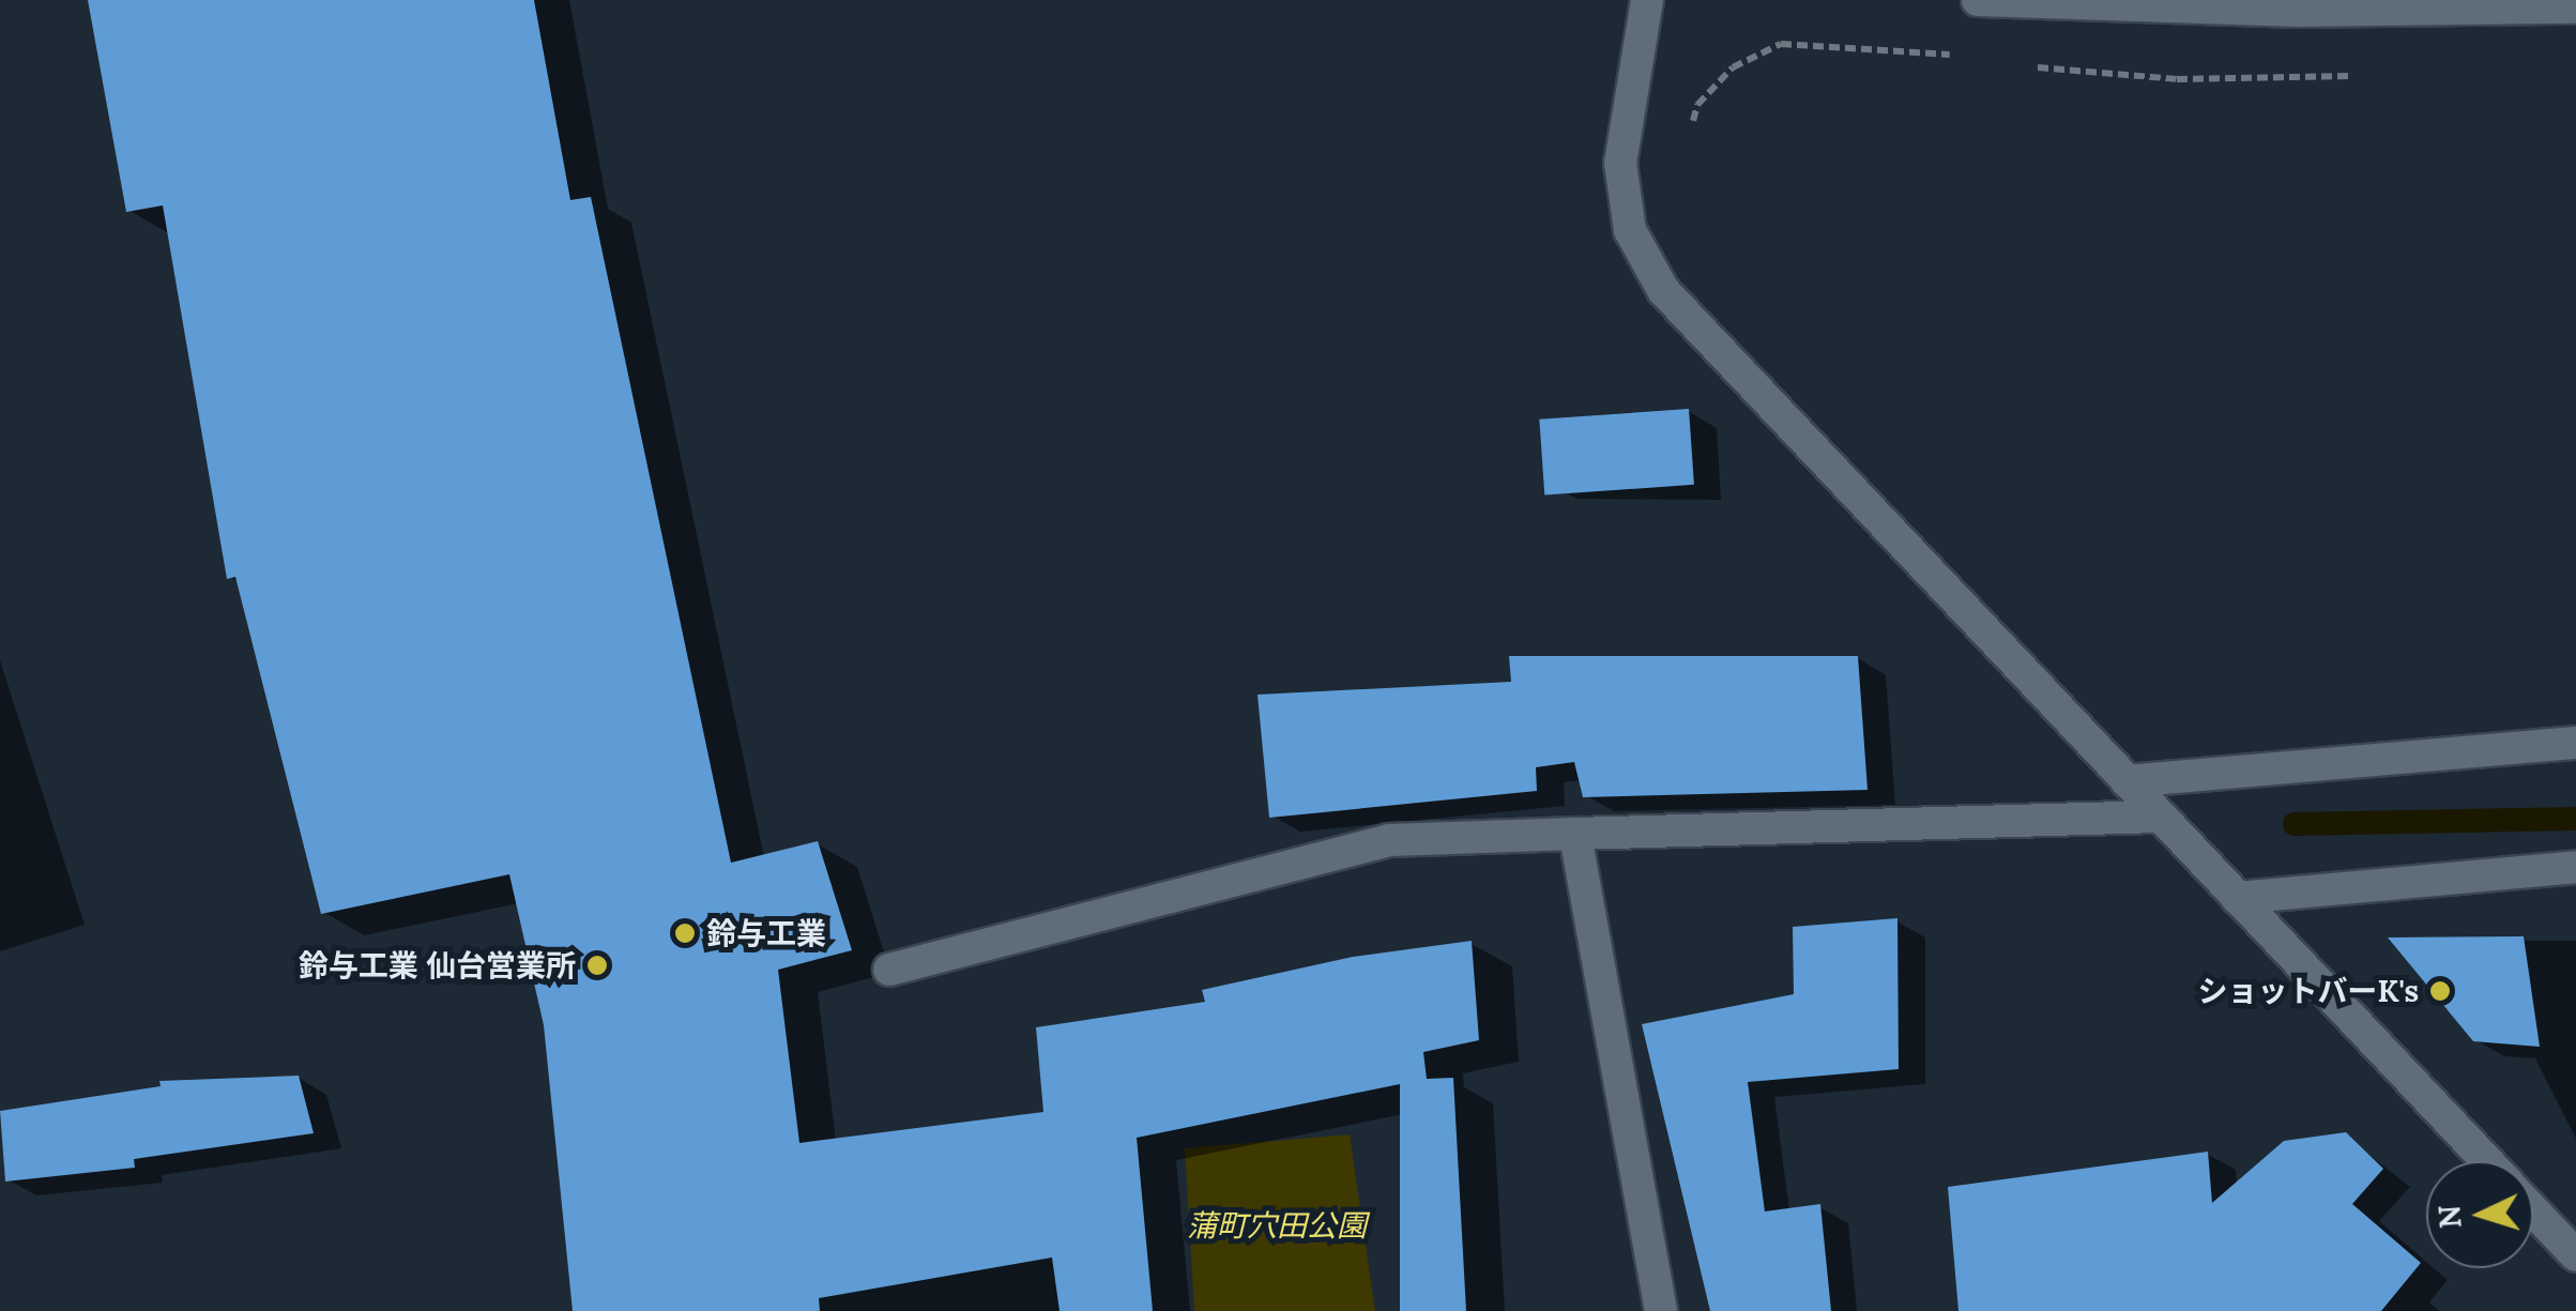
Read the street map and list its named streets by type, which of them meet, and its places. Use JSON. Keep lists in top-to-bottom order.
{
  "parks": ["蒲町穴田公園"],
  "places": ["鈴与工業", "鈴与工業 仙台営業所", "ショットバーK's"],
  "north": "left"
}
